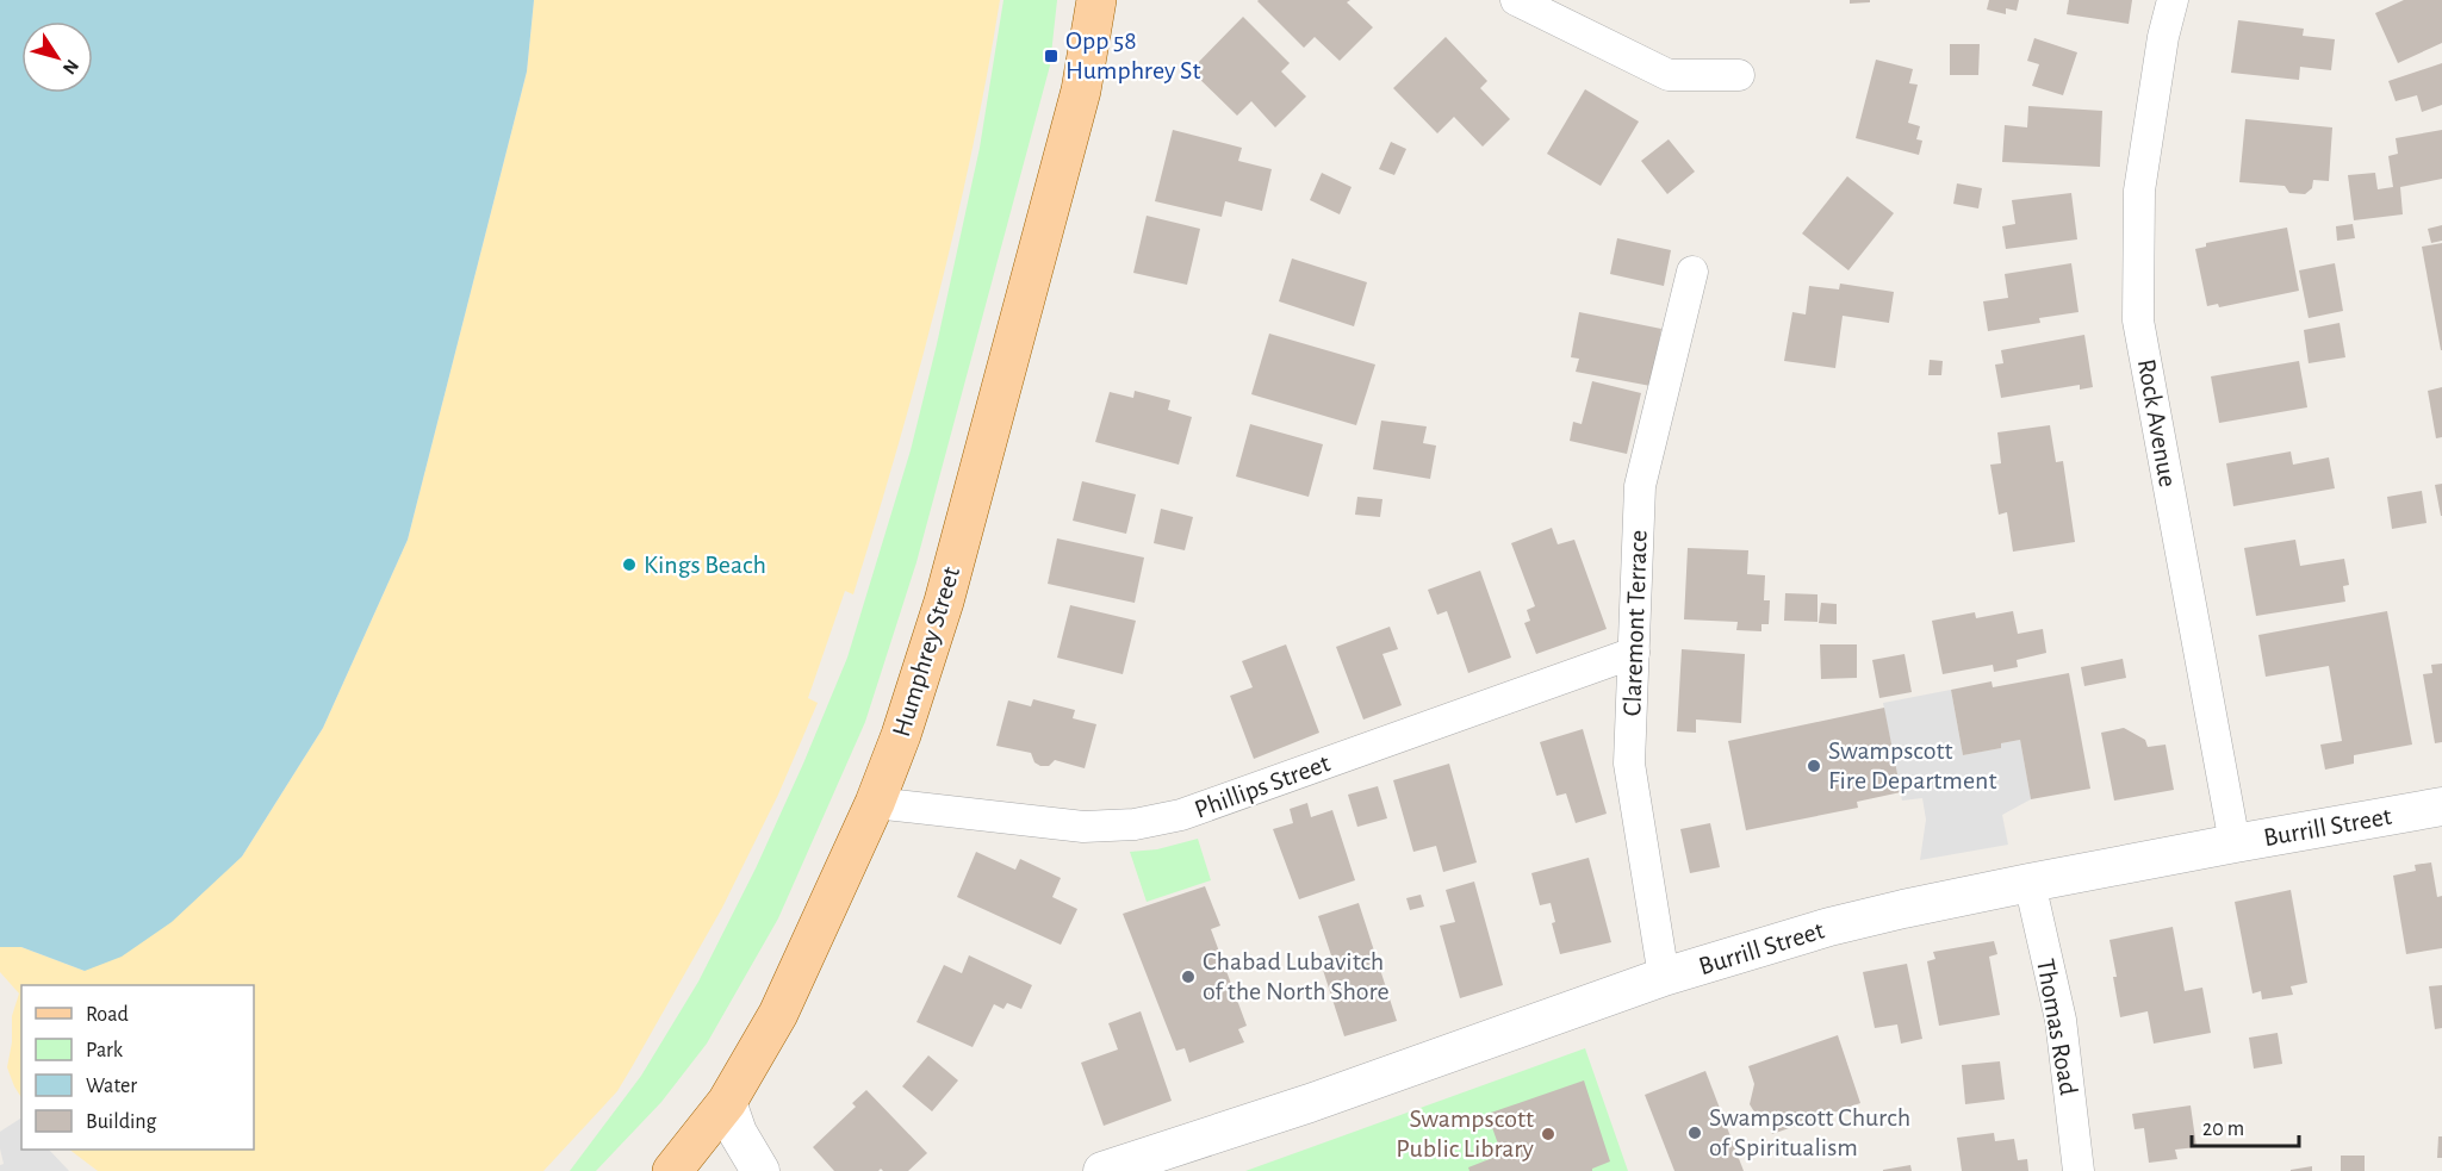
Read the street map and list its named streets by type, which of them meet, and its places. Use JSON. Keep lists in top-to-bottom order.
{
  "streets": {
    "main road": ["Humphrey Street"],
    "street": [
      "Rock Avenue",
      "Claremont Terrace",
      "Phillips Street",
      "Burrill Street",
      "Thomas Road"
    ]
  },
  "crossings": [
    ["Rock Avenue", "Burrill Street"],
    ["Claremont Terrace", "Phillips Street"],
    ["Claremont Terrace", "Burrill Street"],
    ["Humphrey Street", "Phillips Street"],
    ["Burrill Street", "Thomas Road"]
  ],
  "places": {
    "transit": ["Opp 58 Humphrey St"],
    "other": [
      "Kings Beach",
      "Swampscott Fire Department",
      "Chabad Lubavitch of the North Shore",
      "Swampscott Church of Spiritualism",
      "Swampscott Public Library"
    ]
  },
  "legend": [
    "Road",
    "Park",
    "Water",
    "Building"
  ],
  "scale_bar": "20 m",
  "north": "bottom right"
}
